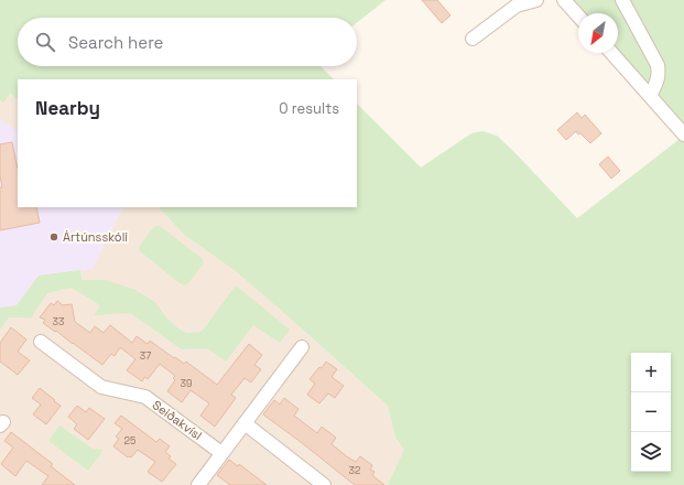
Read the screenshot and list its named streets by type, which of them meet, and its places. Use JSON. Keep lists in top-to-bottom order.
{
  "streets": {
    "street": ["Seiðakvísl"]
  },
  "places": ["Ártúnsskóli"],
  "house_numbers": [
    "33",
    "37",
    "39",
    "25",
    "32"
  ],
  "north": "bottom left",
  "page": {
    "search": "Search here",
    "heading": ["Nearby", "0 results"],
    "map_buttons": ["+", "−"]
  }
}
